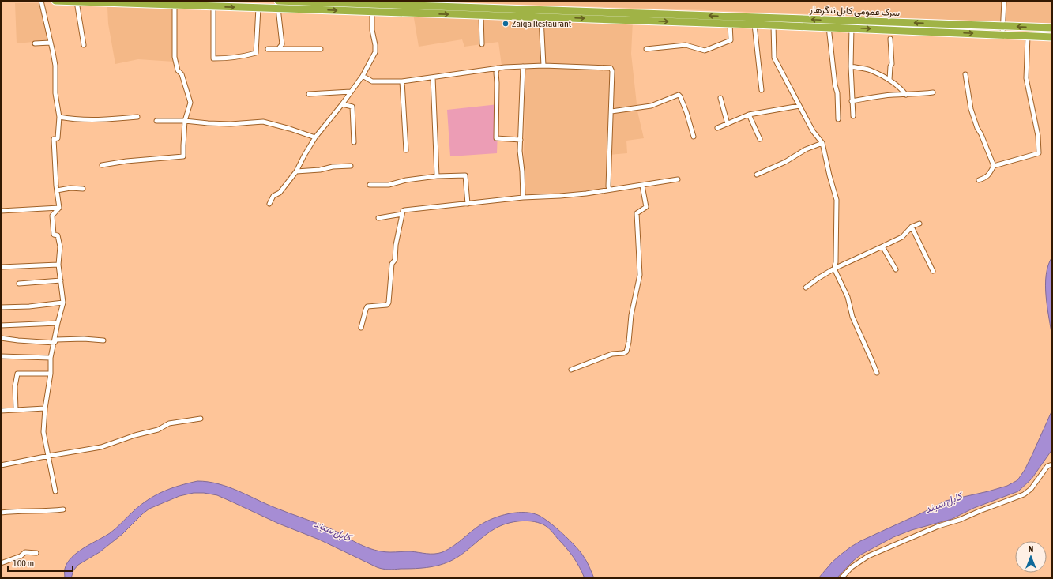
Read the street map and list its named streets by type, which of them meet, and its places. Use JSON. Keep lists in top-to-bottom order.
{
  "streets": {
    "highway": ["سرک عمومی کابل ننگرهار"]
  },
  "water": ["کابل سيند"],
  "places": ["Zaiqa Restaurant"],
  "scale_bar": "100 m",
  "north": "top"
}
